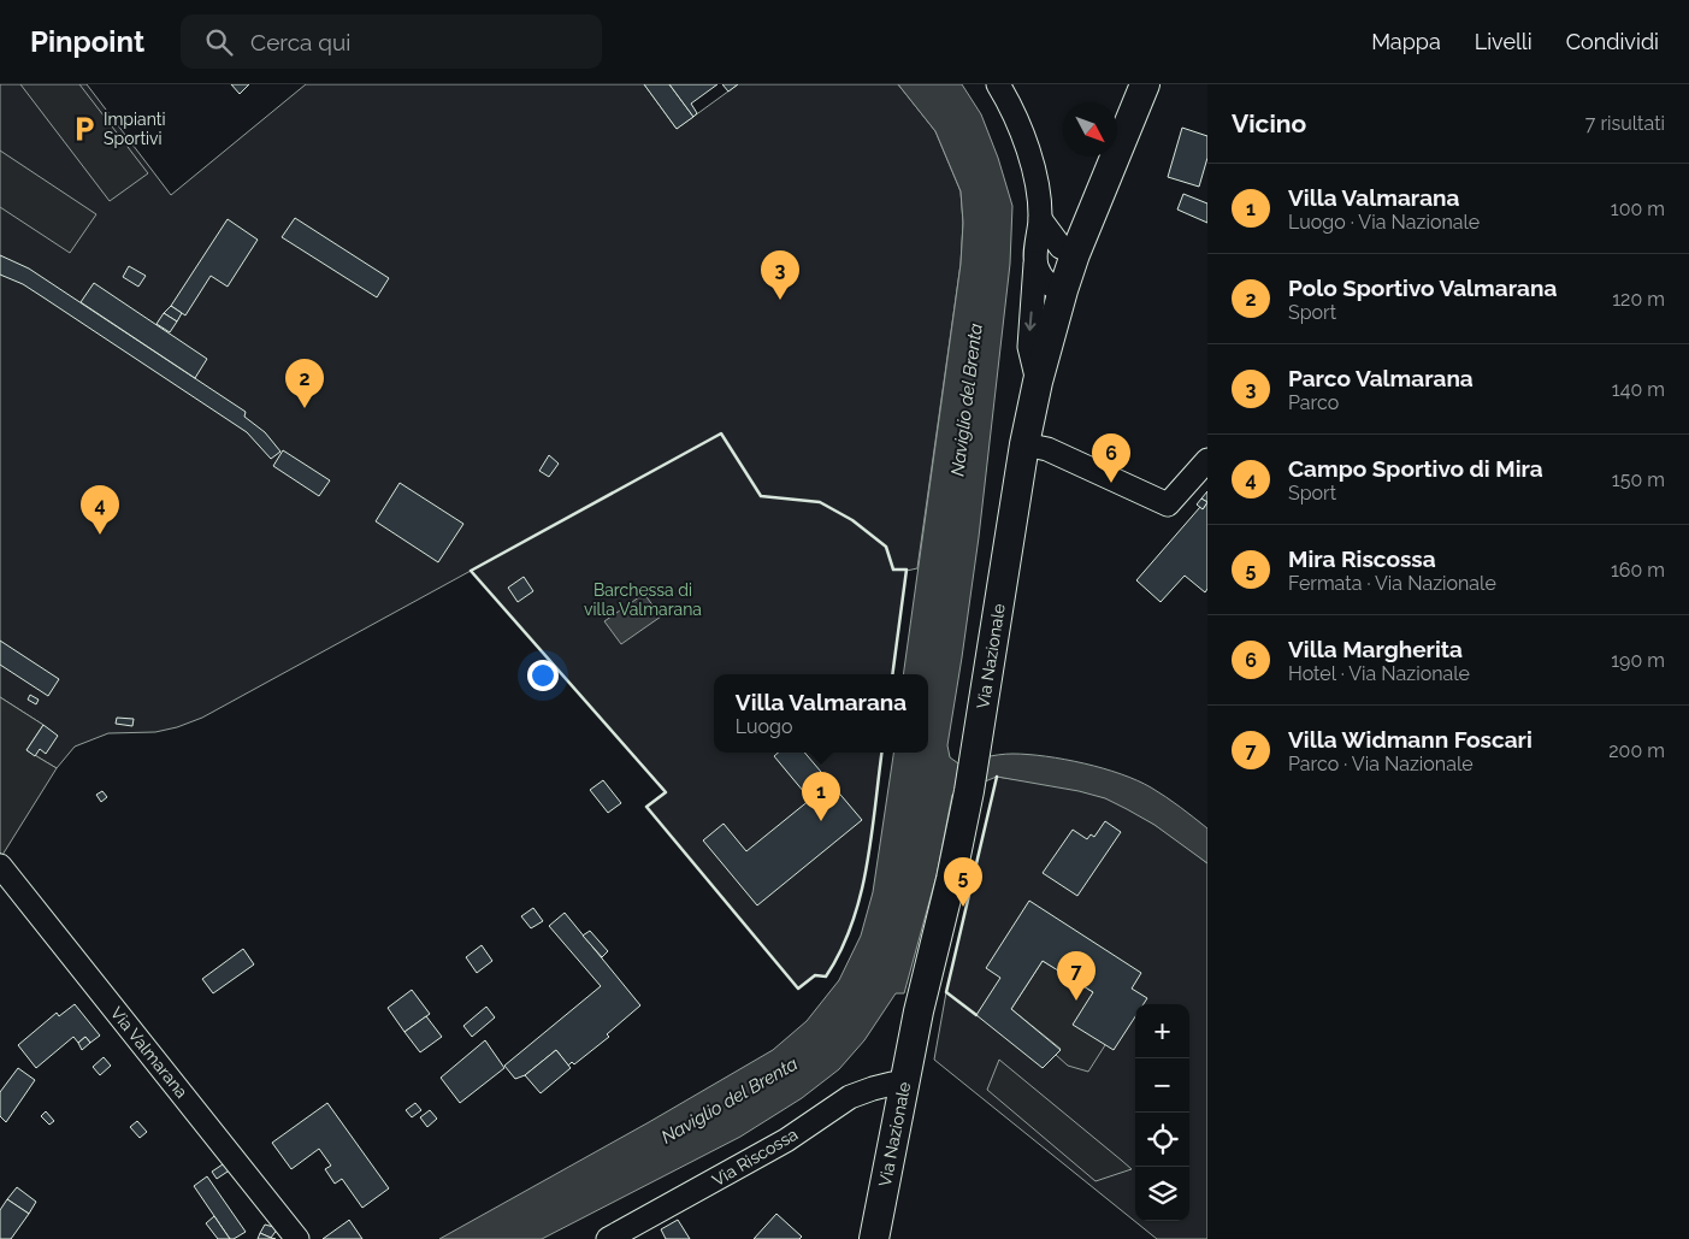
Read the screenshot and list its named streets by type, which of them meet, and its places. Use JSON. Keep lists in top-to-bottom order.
{
  "streets": {
    "main road": ["Via Nazionale"],
    "street": ["Via Valmarana", "Via Riscossa"]
  },
  "crossings": [
    ["Via Nazionale", "Via Riscossa"]
  ],
  "water": ["Naviglio del Brenta"],
  "parks": ["Barchessa di villa Valmarana"],
  "places": {
    "parking": ["Impianti Sportivi"]
  },
  "north": "bottom right",
  "page": {
    "header": "Pinpoint",
    "search": "Cerca qui",
    "nav": ["Mappa", "Livelli", "Condividi"],
    "heading": ["Vicino", "7 risultati"],
    "list": [
      {
        "mark": "1",
        "name": "Villa Valmarana",
        "note": "Luogo · Via Nazionale",
        "value": "100 m"
      },
      {
        "mark": "2",
        "name": "Polo Sportivo Valmarana",
        "note": "Sport",
        "value": "120 m"
      },
      {
        "mark": "3",
        "name": "Parco Valmarana",
        "note": "Parco",
        "value": "140 m"
      },
      {
        "mark": "4",
        "name": "Campo Sportivo di Mira",
        "note": "Sport",
        "value": "150 m"
      },
      {
        "mark": "5",
        "name": "Mira Riscossa",
        "note": "Fermata · Via Nazionale",
        "value": "160 m"
      },
      {
        "mark": "6",
        "name": "Villa Margherita",
        "note": "Hotel · Via Nazionale",
        "value": "190 m"
      },
      {
        "mark": "7",
        "name": "Villa Widmann Foscari",
        "note": "Parco · Via Nazionale",
        "value": "200 m"
      }
    ],
    "pins": [
      "3",
      "2",
      "6",
      "4",
      "1",
      "5",
      "7"
    ],
    "popup": ["Villa Valmarana", "Luogo"],
    "map_buttons": ["+", "−"]
  }
}
